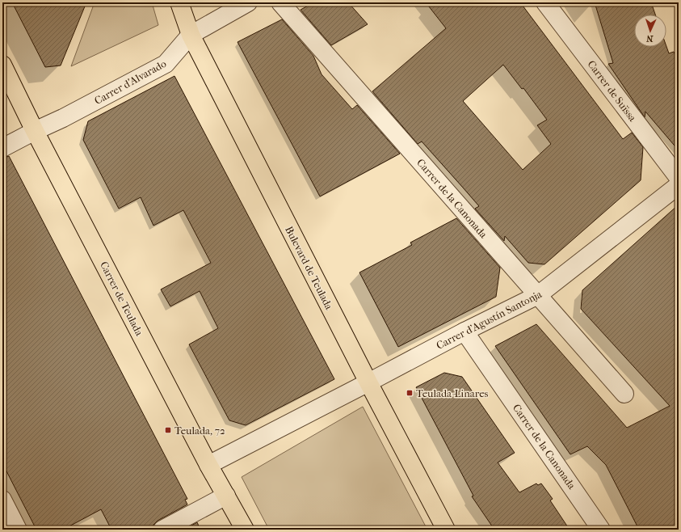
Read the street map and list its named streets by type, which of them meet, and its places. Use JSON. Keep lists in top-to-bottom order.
{
  "streets": {
    "main road": ["Bulevard de Teulada", "Carrer de Teulada"],
    "street": [
      "Carrer d'Alvarado",
      "Carrer de Suïssa",
      "Carrer de la Canonada",
      "Carrer d'Agustín Santonja"
    ]
  },
  "crossings": [
    ["Carrer d'Alvarado", "Bulevard de Teulada"],
    ["Carrer d'Alvarado", "Carrer de Teulada"],
    ["Carrer de la Canonada", "Carrer d'Agustín Santonja"],
    ["Bulevard de Teulada", "Carrer d'Agustín Santonja"],
    ["Carrer de Teulada", "Carrer d'Agustín Santonja"]
  ],
  "places": {
    "transit": ["Teulada-Linares", "Teulada, 72"]
  },
  "north": "bottom"
}
